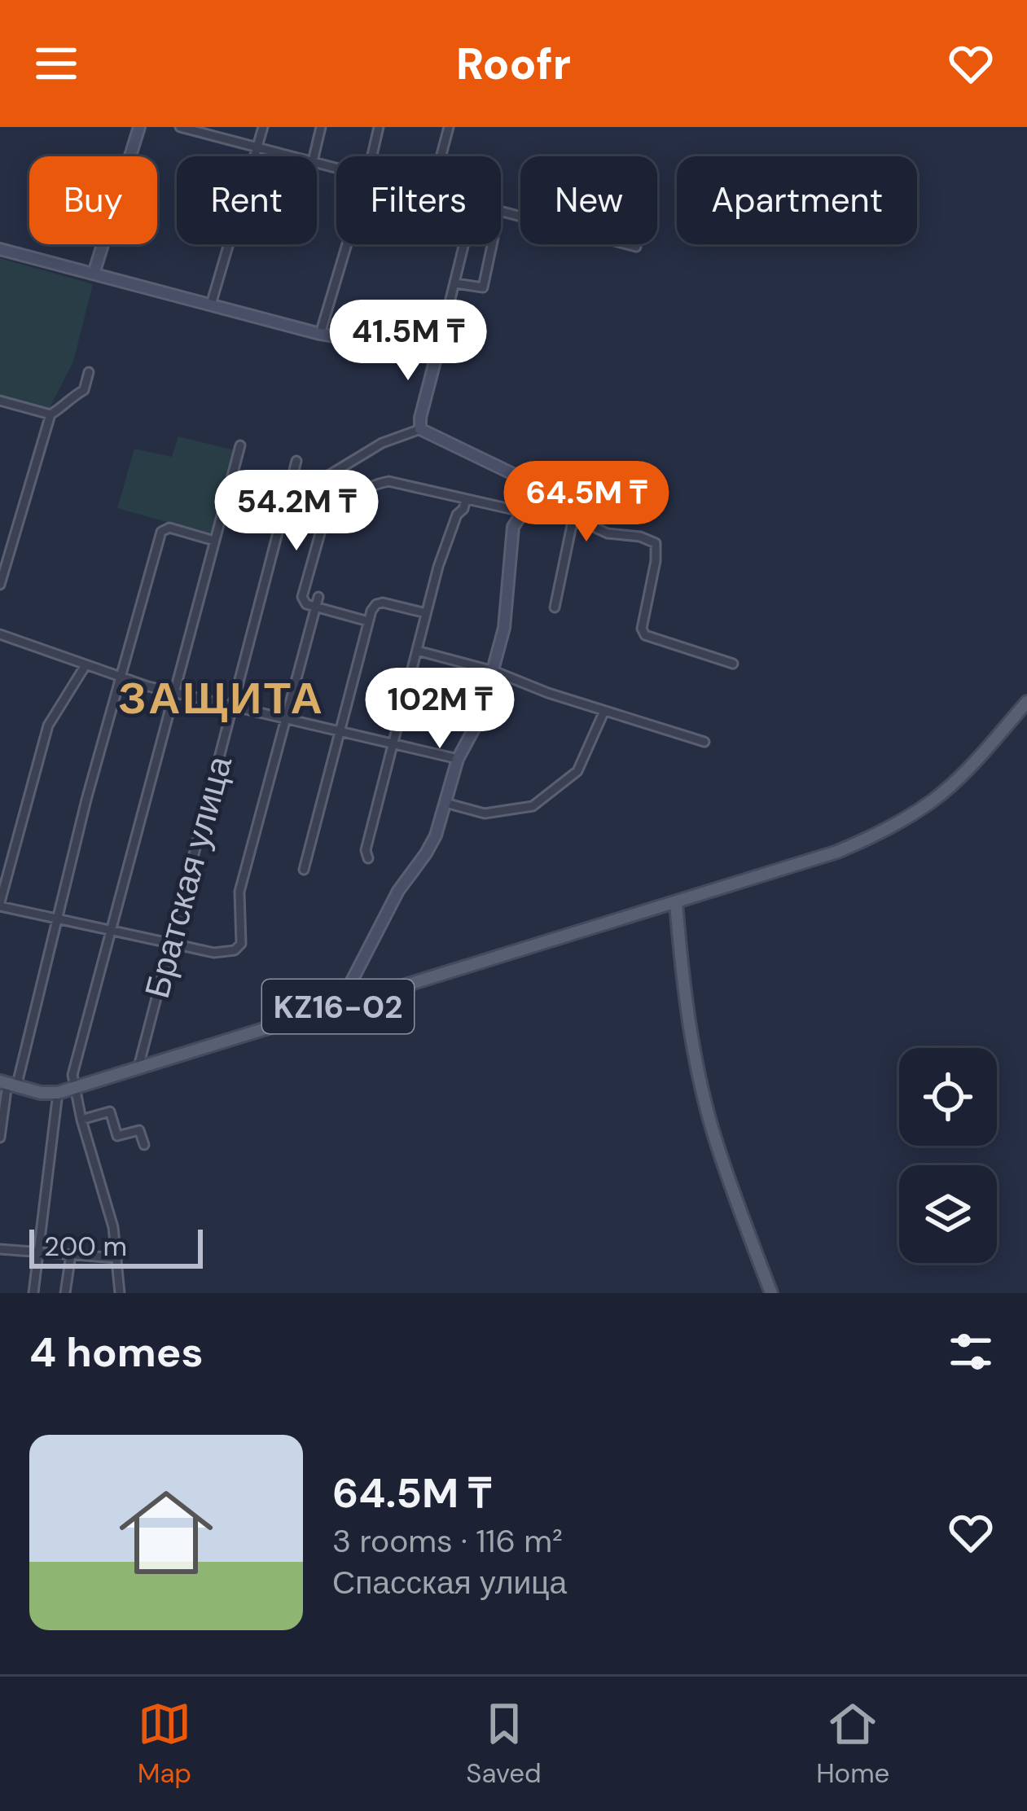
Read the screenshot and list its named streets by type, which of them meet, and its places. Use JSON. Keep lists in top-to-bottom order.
{
  "streets": {
    "main road": ["KZ16-02"],
    "street": ["Братская улица"]
  },
  "crossings": [
    ["Братская улица", "KZ16-02"]
  ],
  "districts": ["ЗАЩИТА"],
  "scale_bar": "200 m",
  "page": {
    "header": "Roofr",
    "chip": [
      "Buy",
      "Rent",
      "Filters",
      "New",
      "Apartment"
    ],
    "price": [
      "41.5M ₸",
      "64.5M ₸",
      "54.2M ₸",
      "102M ₸"
    ],
    "scale": "200 m",
    "heading": "4 homes",
    "list": [
      {
        "name": "64.5M ₸",
        "note": "3 rooms · 116 m² · Спасская улица"
      }
    ],
    "tabs": ["Map", "Saved", "Home"]
  }
}
